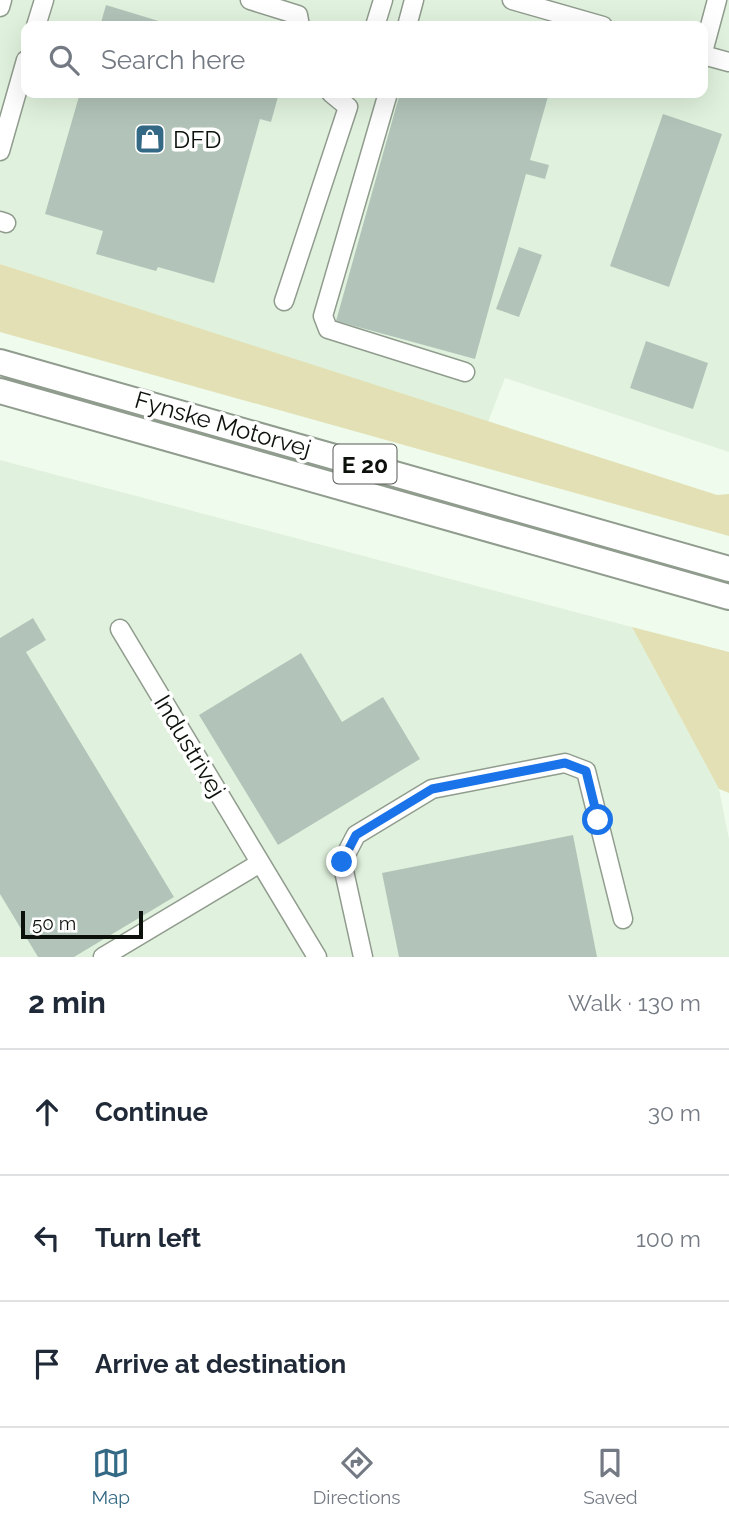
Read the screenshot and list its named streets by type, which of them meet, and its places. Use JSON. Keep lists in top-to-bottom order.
{
  "streets": {
    "highway": ["Fynske Motorvej", "E 20"],
    "street": ["Industrivej"]
  },
  "places": {
    "shop": ["DFD"]
  },
  "scale_bar": "50 m",
  "page": {
    "search": "Search here",
    "scale": "50 m",
    "heading": ["2 min", "Walk · 130 m"],
    "list": [
      ["Continue", "30 m"],
      ["Turn left", "100 m"],
      "Arrive at destination"
    ],
    "nav": ["Map", "Directions", "Saved"]
  }
}
